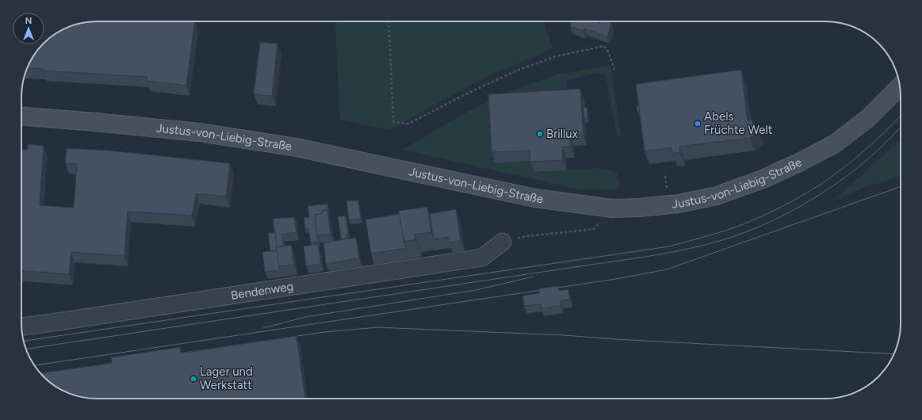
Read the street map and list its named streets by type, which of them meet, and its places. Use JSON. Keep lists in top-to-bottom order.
{
  "streets": {
    "main road": ["Justus-von-Liebig-Straße"],
    "street": ["Bendenweg"]
  },
  "places": ["Abels Früchte Welt", "Brillux", "Lager und Werkstatt"],
  "north": "top"
}
